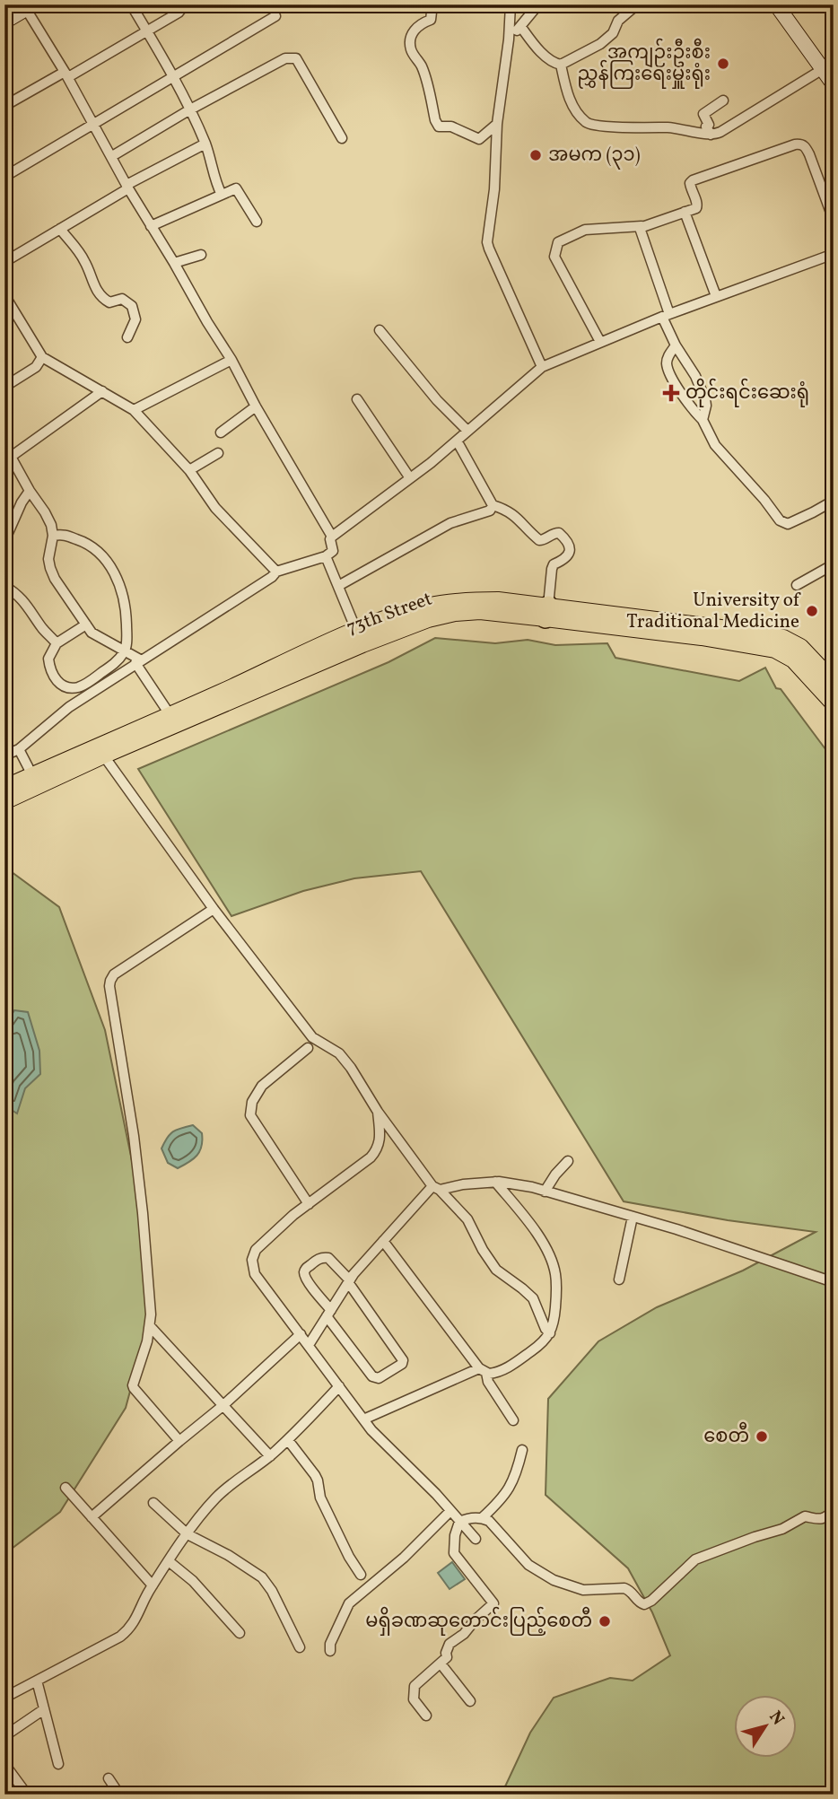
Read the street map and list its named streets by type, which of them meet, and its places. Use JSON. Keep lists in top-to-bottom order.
{
  "streets": {
    "main road": ["73th Street"]
  },
  "places": {
    "other": [
      "အကျဉ်းဦးစီး ညွှန်ကြးရေးမှူးရုံး",
      "အမက (၃၁)",
      "University of Traditional Medicine",
      "စေတီ",
      "မရှိခဏဆုတောင်းပြည့်စေတီ"
    ],
    "health": ["တိုင်းရင်းဆေးရုံ"]
  },
  "north": "top right"
}
